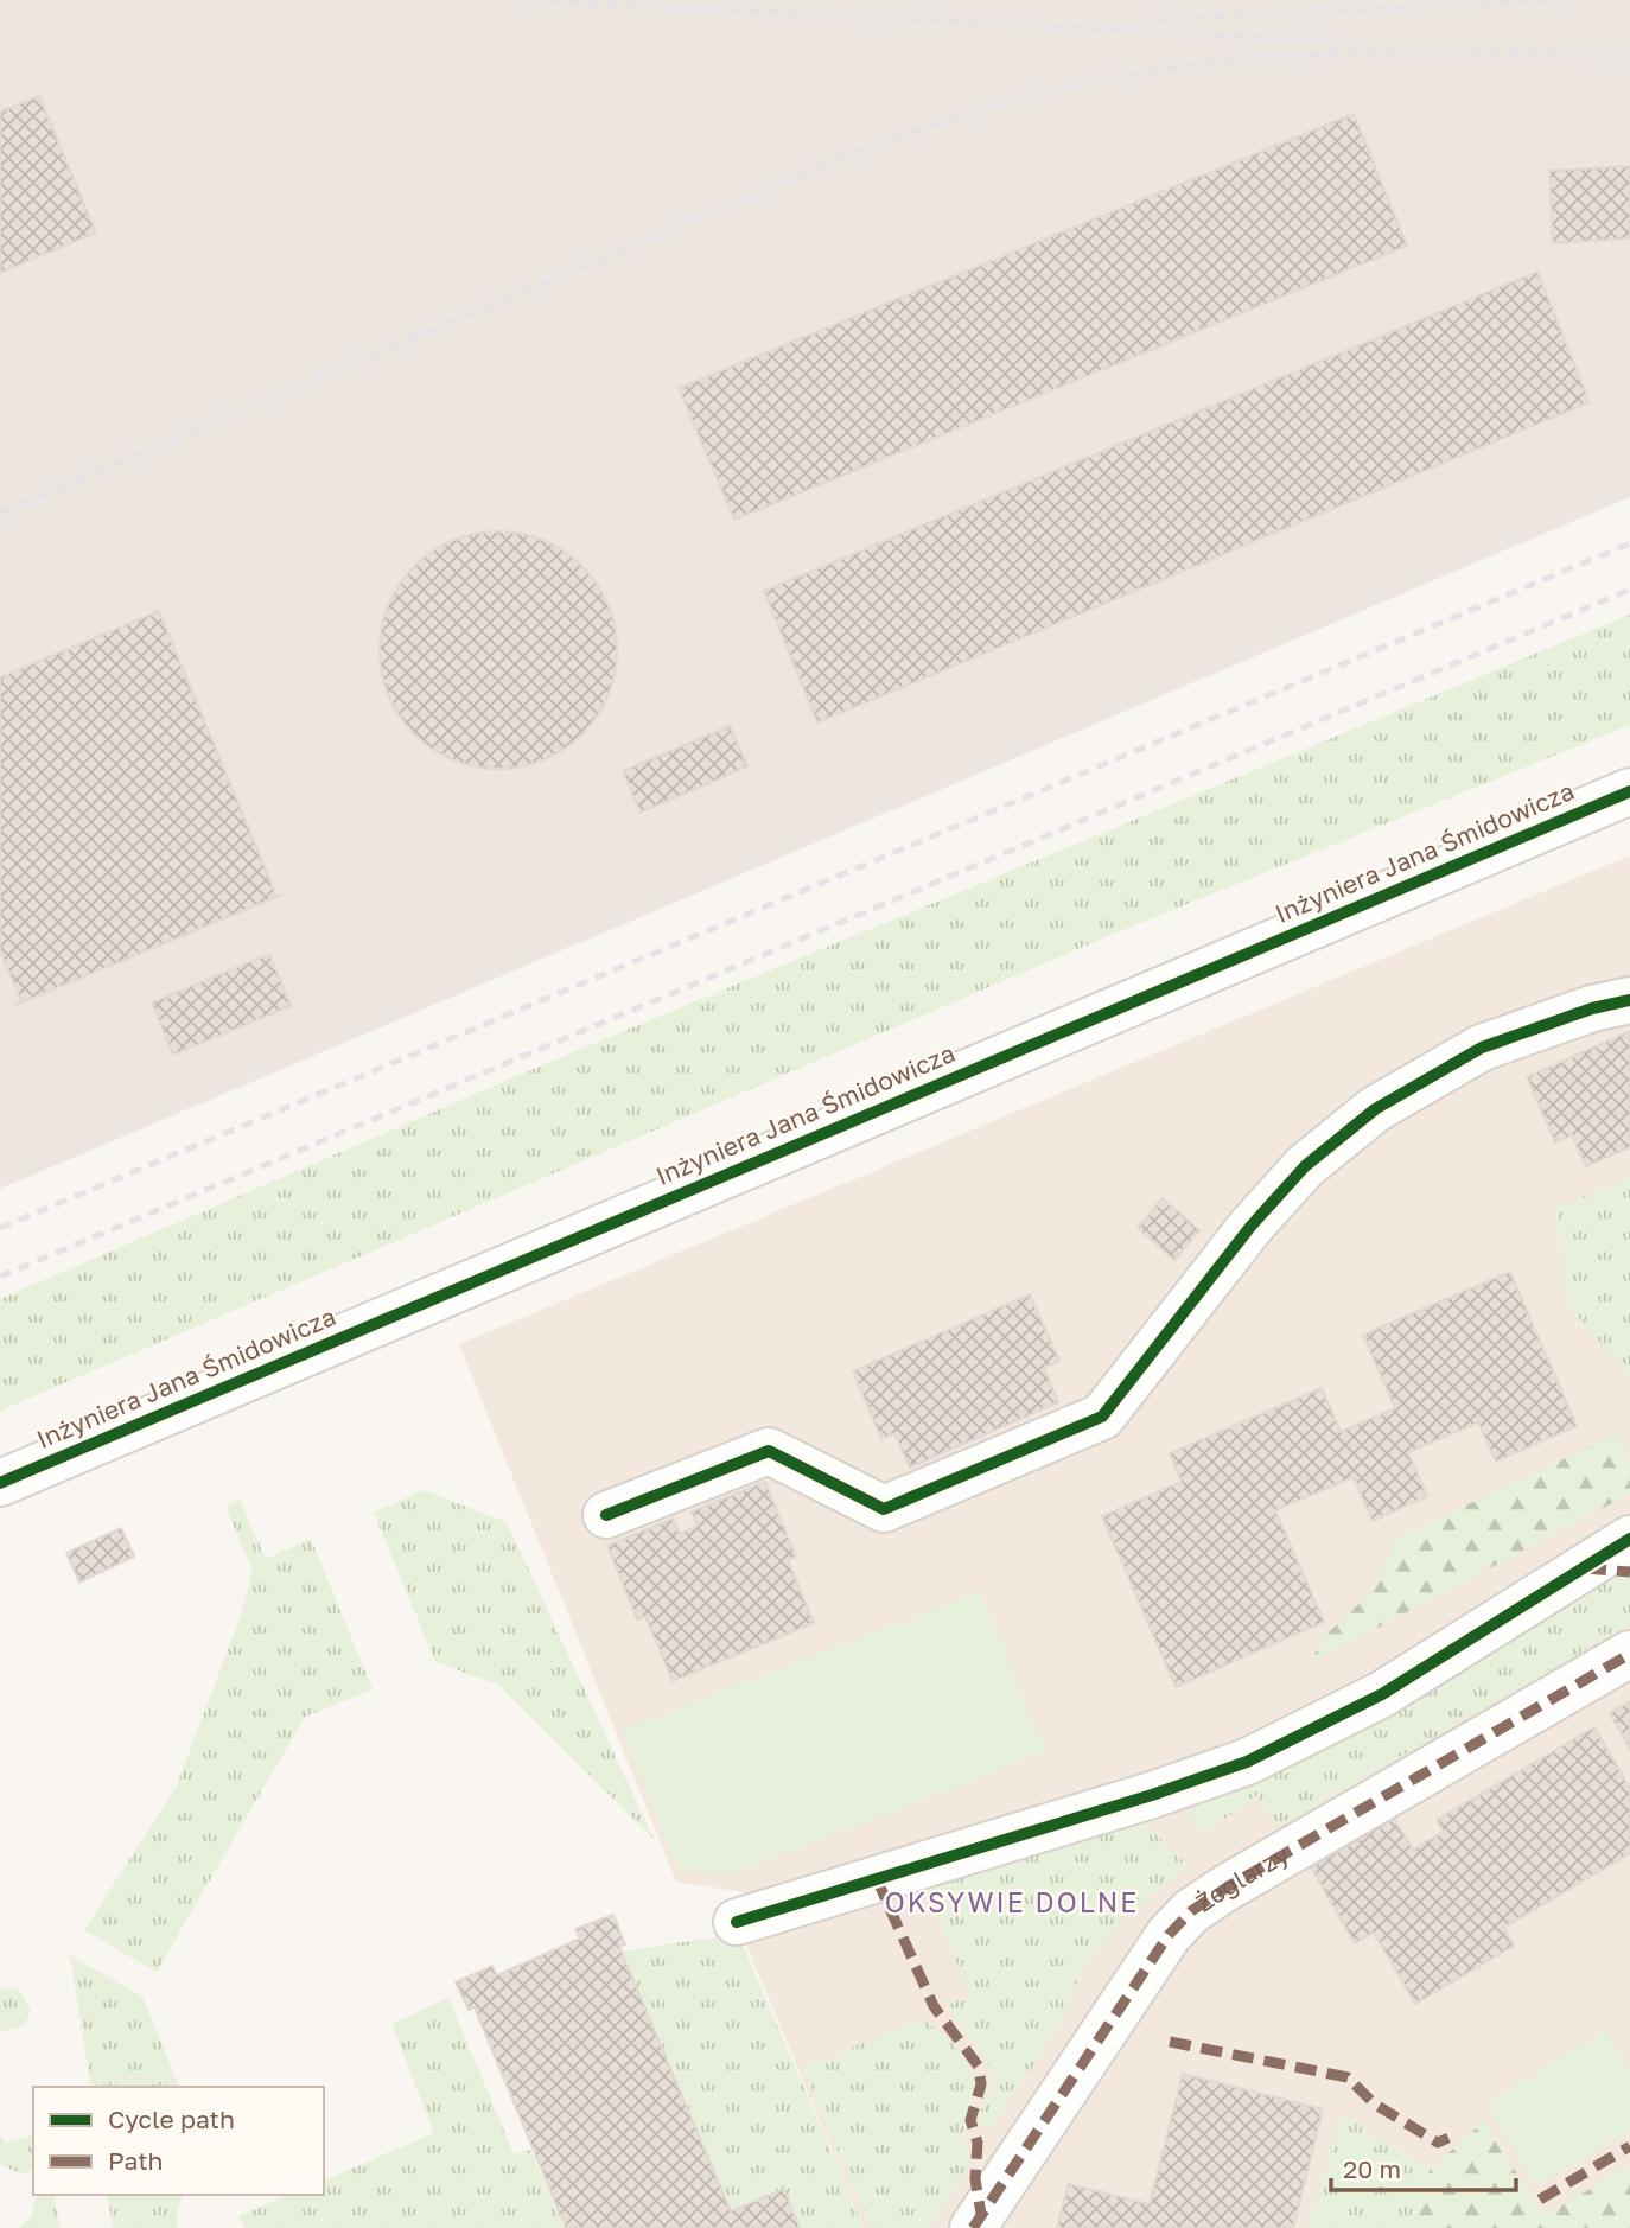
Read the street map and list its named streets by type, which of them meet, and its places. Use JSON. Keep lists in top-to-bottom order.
{
  "streets": {
    "street": ["Inżyniera Jana Śmidowicza", "Żeglarzy"]
  },
  "districts": ["OKSYWIE DOLNE"],
  "legend": ["Cycle path", "Path"],
  "scale_bar": "20 m"
}
